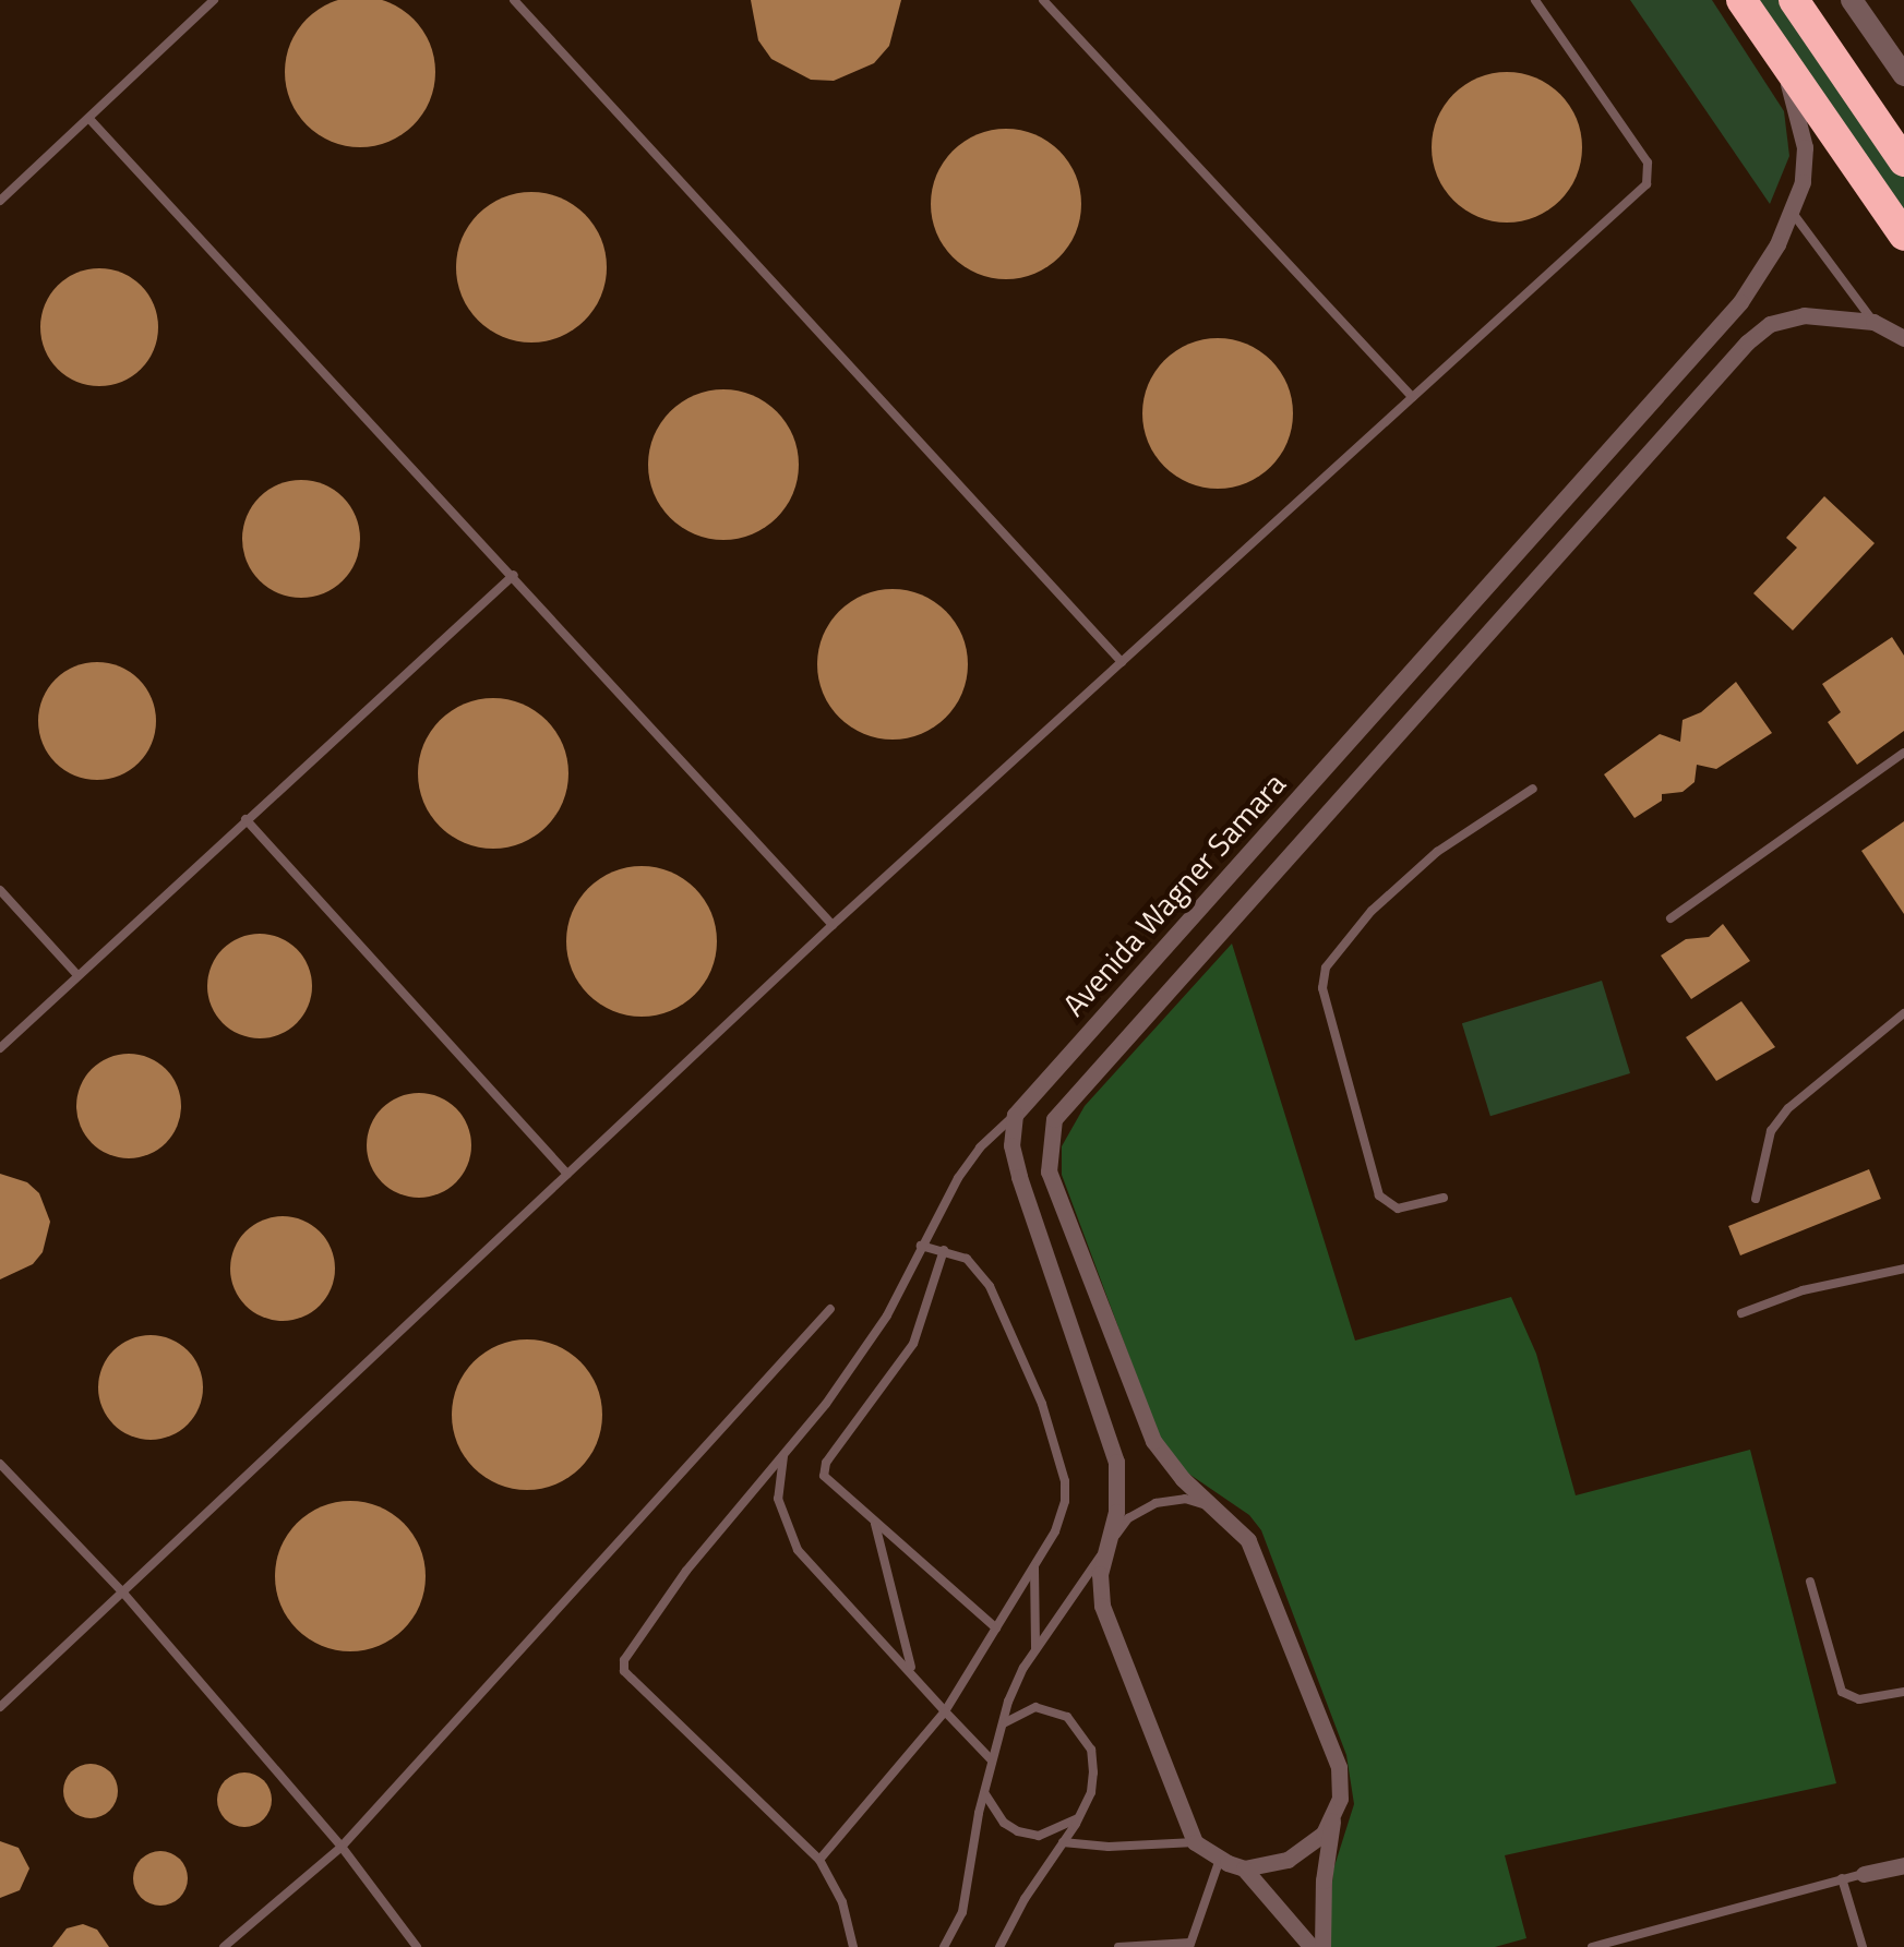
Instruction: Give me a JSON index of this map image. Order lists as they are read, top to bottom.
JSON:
{
  "streets": {
    "street": ["Avenida Wagner Samara"]
  }
}
